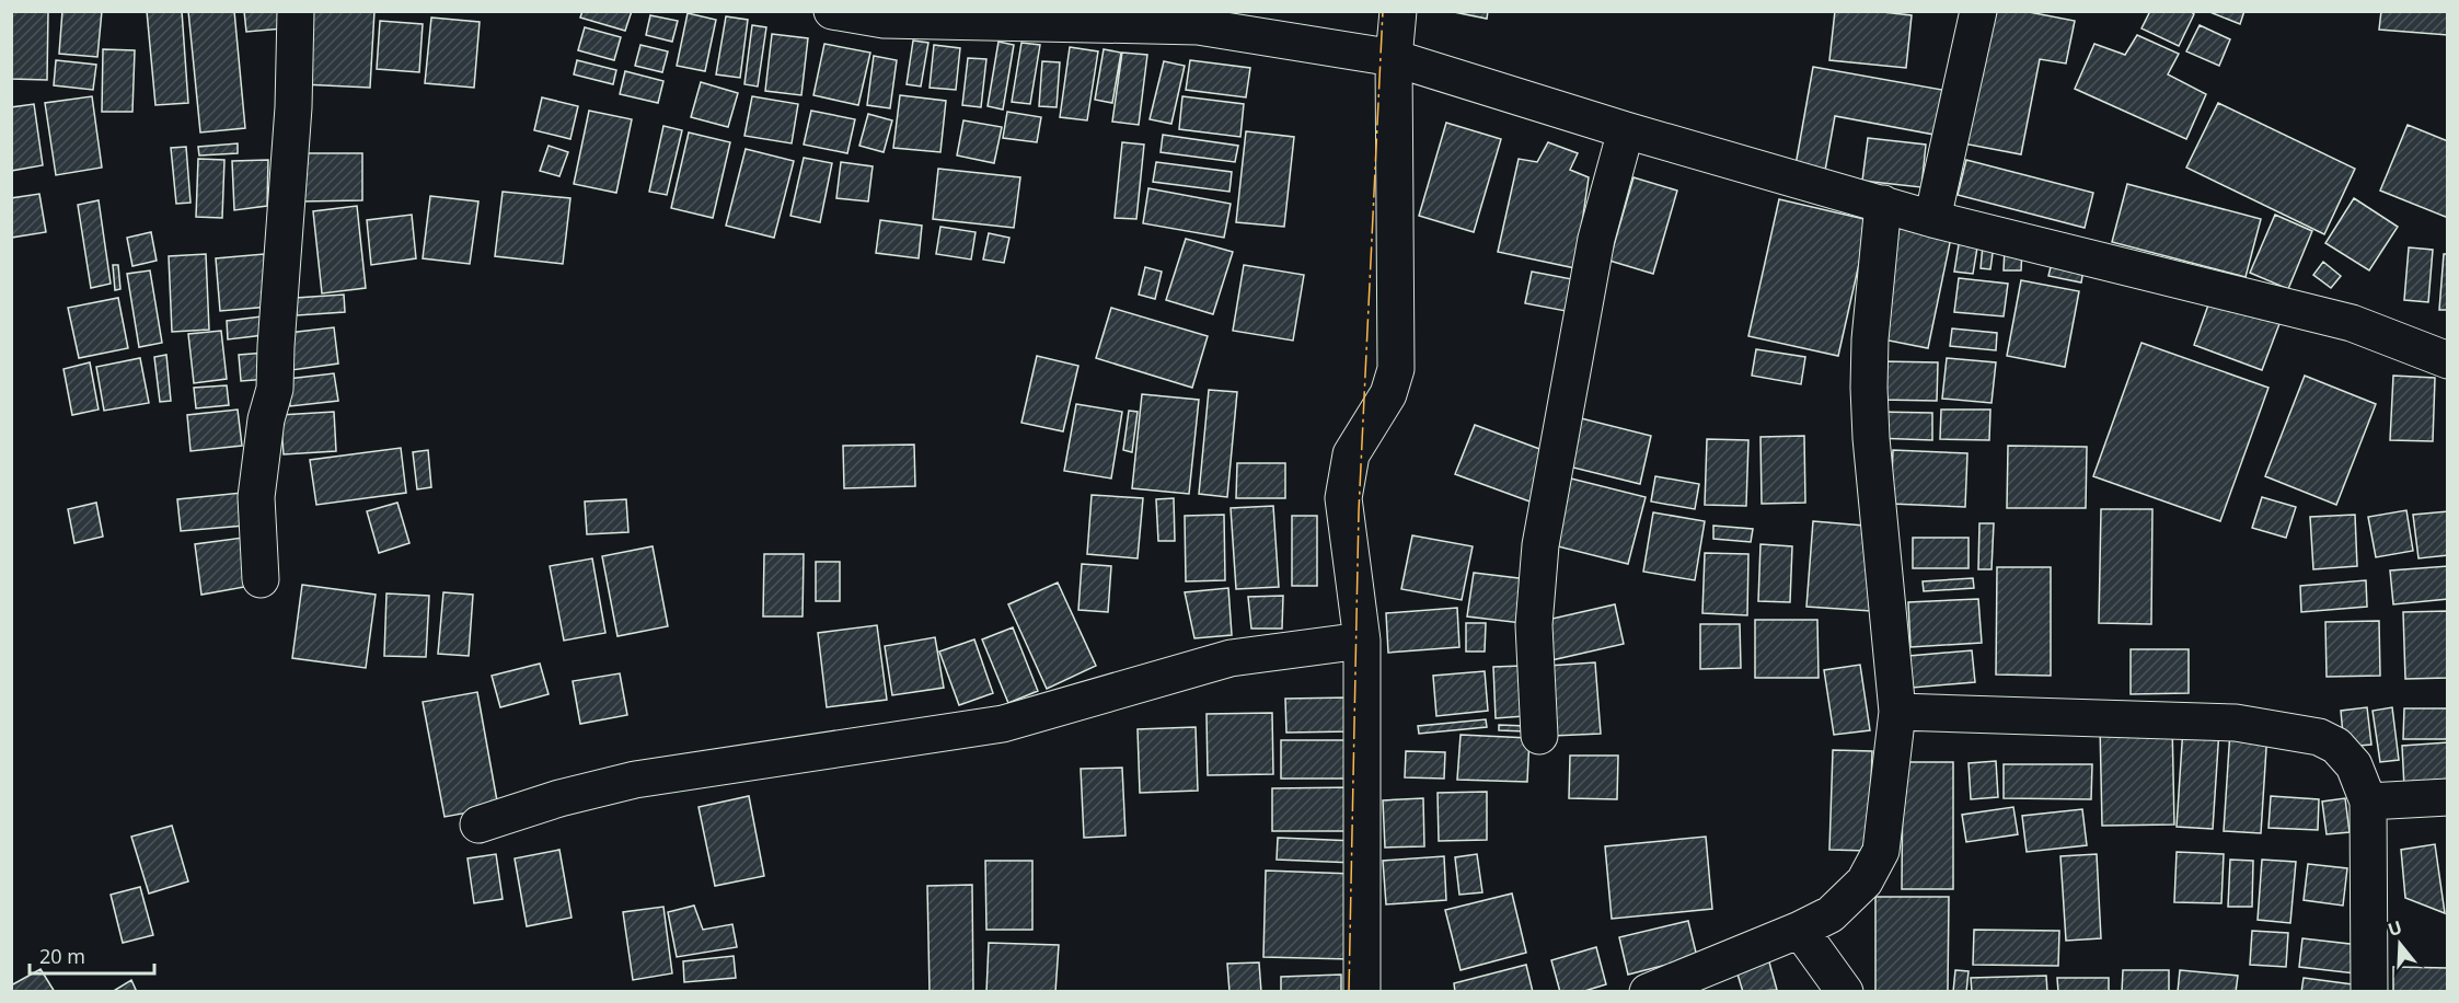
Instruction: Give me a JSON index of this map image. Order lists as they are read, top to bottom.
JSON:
{
  "scale_bar": "20 m",
  "north": "top"
}
